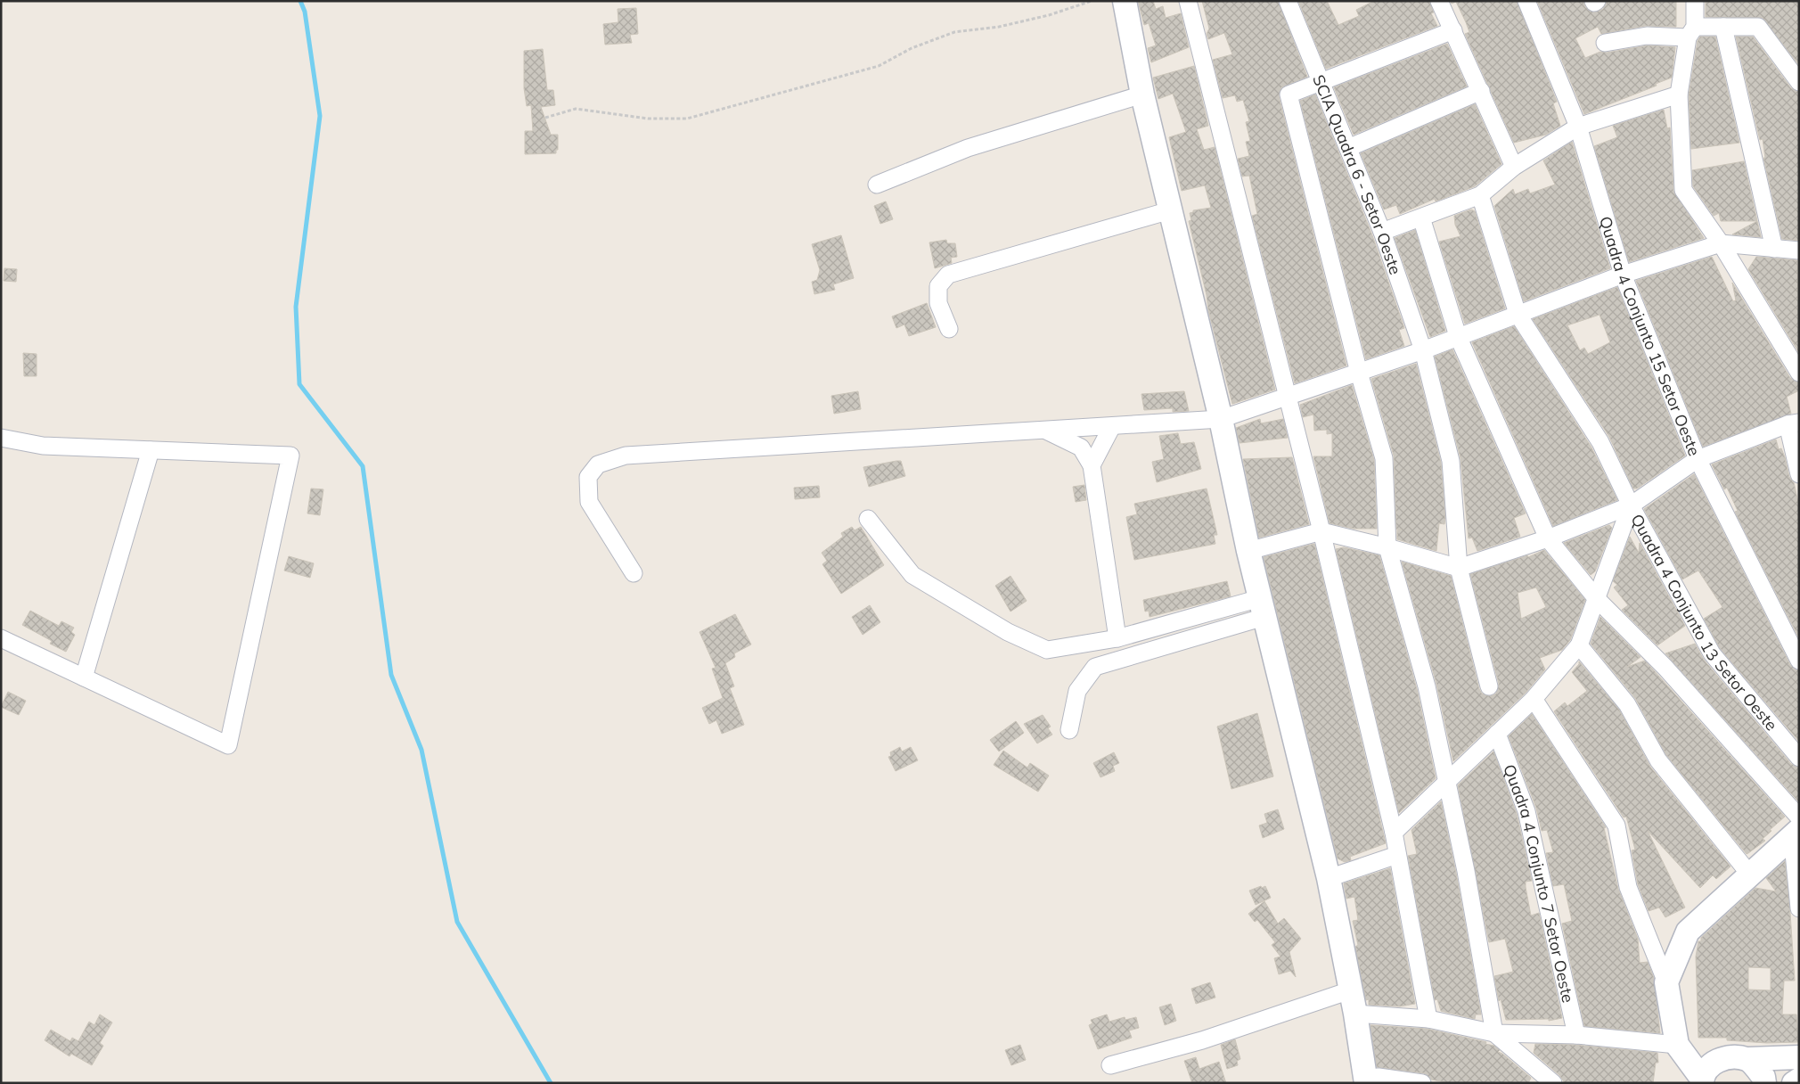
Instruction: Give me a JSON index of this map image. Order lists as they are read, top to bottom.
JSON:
{
  "streets": {
    "street": [
      "SCIA Quadra 6 - Setor Oeste",
      "Quadra 4 Conjunto 15 Setor Oeste",
      "Quadra 4 Conjunto 13 Setor Oeste",
      "Quadra 4 Conjunto 7 Setor Oeste"
    ]
  }
}
